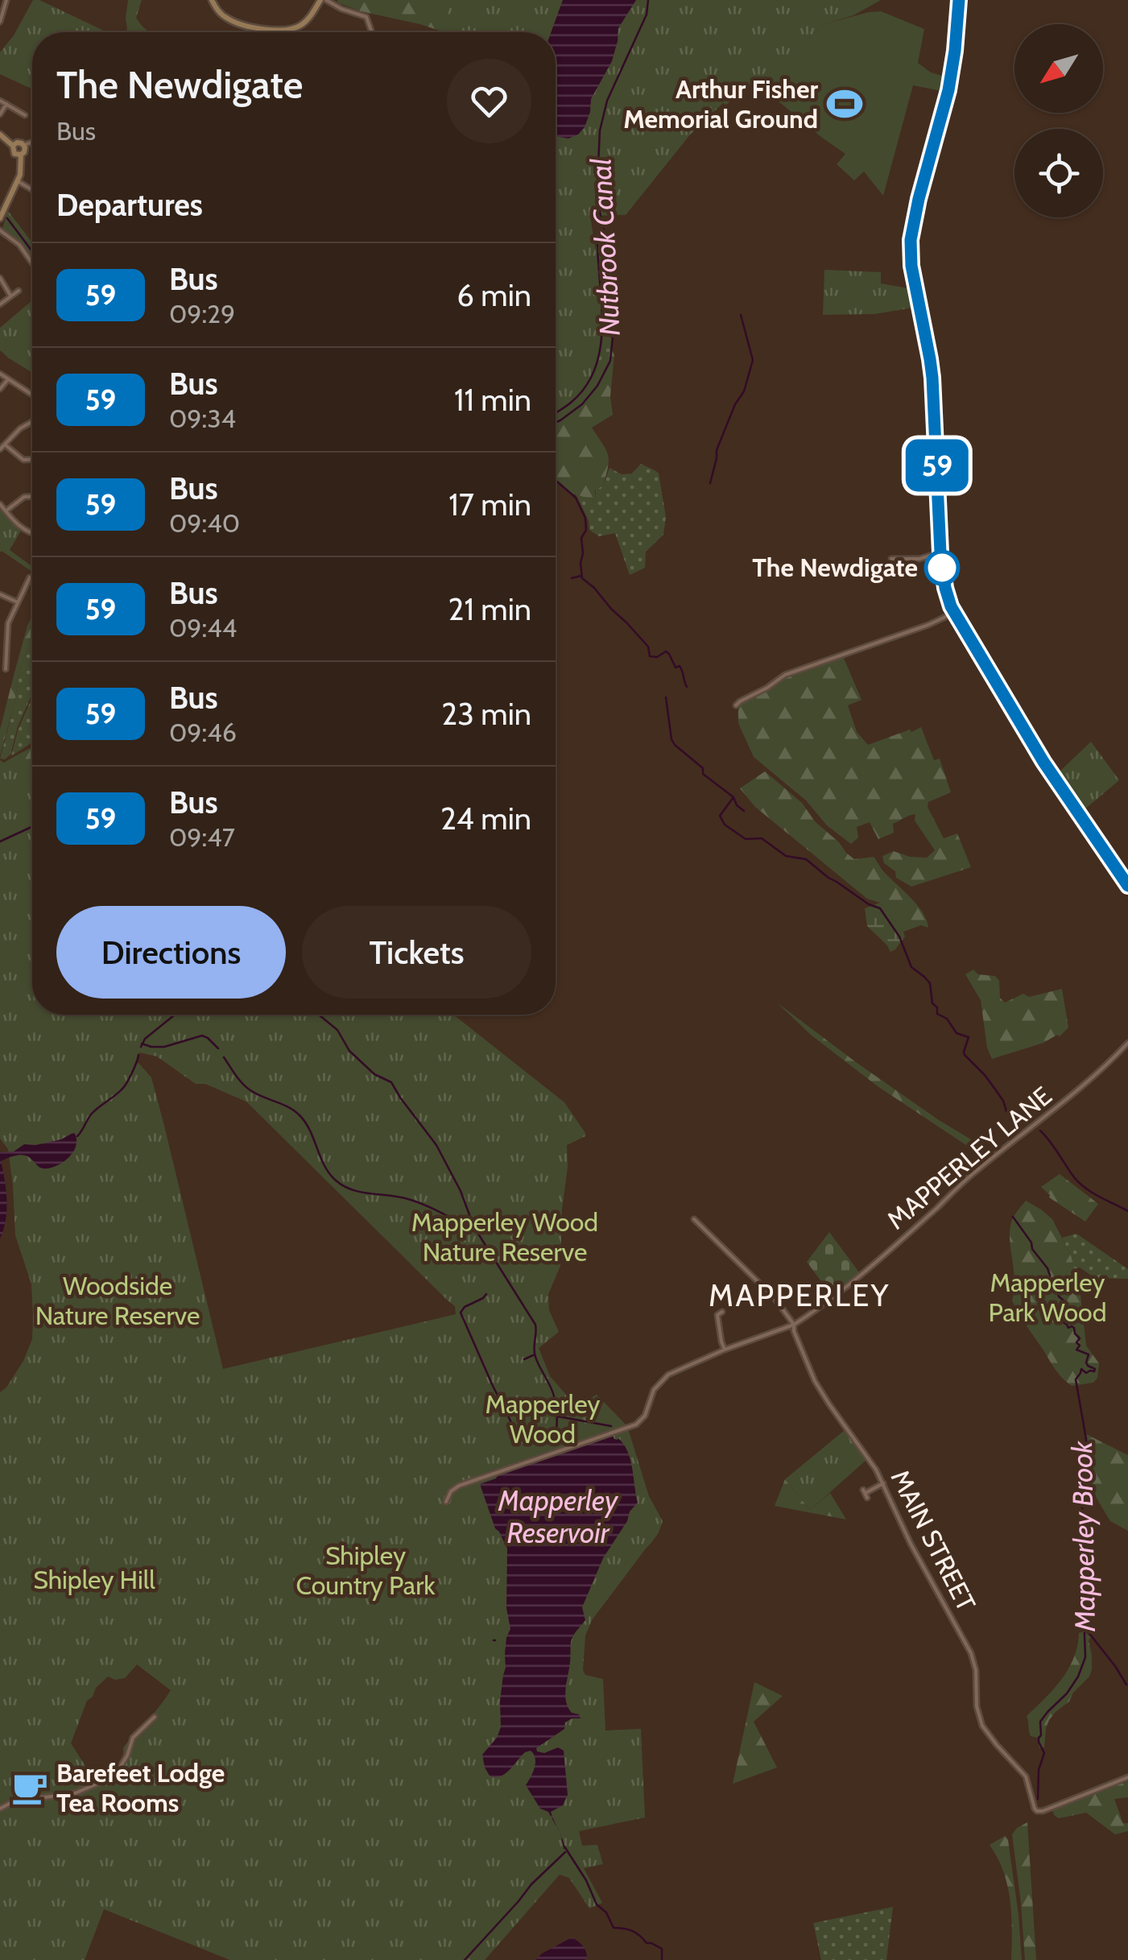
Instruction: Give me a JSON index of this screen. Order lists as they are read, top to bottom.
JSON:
{
  "streets": {
    "street": ["MAPPERLEY LANE", "MAIN STREET"]
  },
  "crossings": [
    ["MAPPERLEY LANE", "MAIN STREET"]
  ],
  "districts": ["MAPPERLEY"],
  "water": ["Nutbrook Canal", "Mapperley Reservoir", "Mapperley Brook"],
  "parks": [
    "Mapperley Wood Nature Reserve",
    "Mapperley Park Wood",
    "Woodside Nature Reserve",
    "Mapperley Wood",
    "Shipley Country Park",
    "Shipley Hill"
  ],
  "places": {
    "sports": ["Arthur Fisher Memorial Ground"],
    "other": ["The Newdigate"],
    "cafe": ["Barefeet Lodge Tea Rooms"]
  },
  "lines": ["bus line 59"],
  "north": "bottom left",
  "page": {
    "on_map": "59",
    "heading": [
      ["The Newdigate", "Bus"],
      "Departures"
    ],
    "list": [
      {
        "mark": "59",
        "name": "Bus",
        "note": "09:29",
        "value": "6 min"
      },
      {
        "mark": "59",
        "name": "Bus",
        "note": "09:34",
        "value": "11 min"
      },
      {
        "mark": "59",
        "name": "Bus",
        "note": "09:40",
        "value": "17 min"
      },
      {
        "mark": "59",
        "name": "Bus",
        "note": "09:44",
        "value": "21 min"
      },
      {
        "mark": "59",
        "name": "Bus",
        "note": "09:46",
        "value": "23 min"
      },
      {
        "mark": "59",
        "name": "Bus",
        "note": "09:47",
        "value": "24 min"
      }
    ],
    "buttons": ["Directions", "Tickets"]
  }
}
